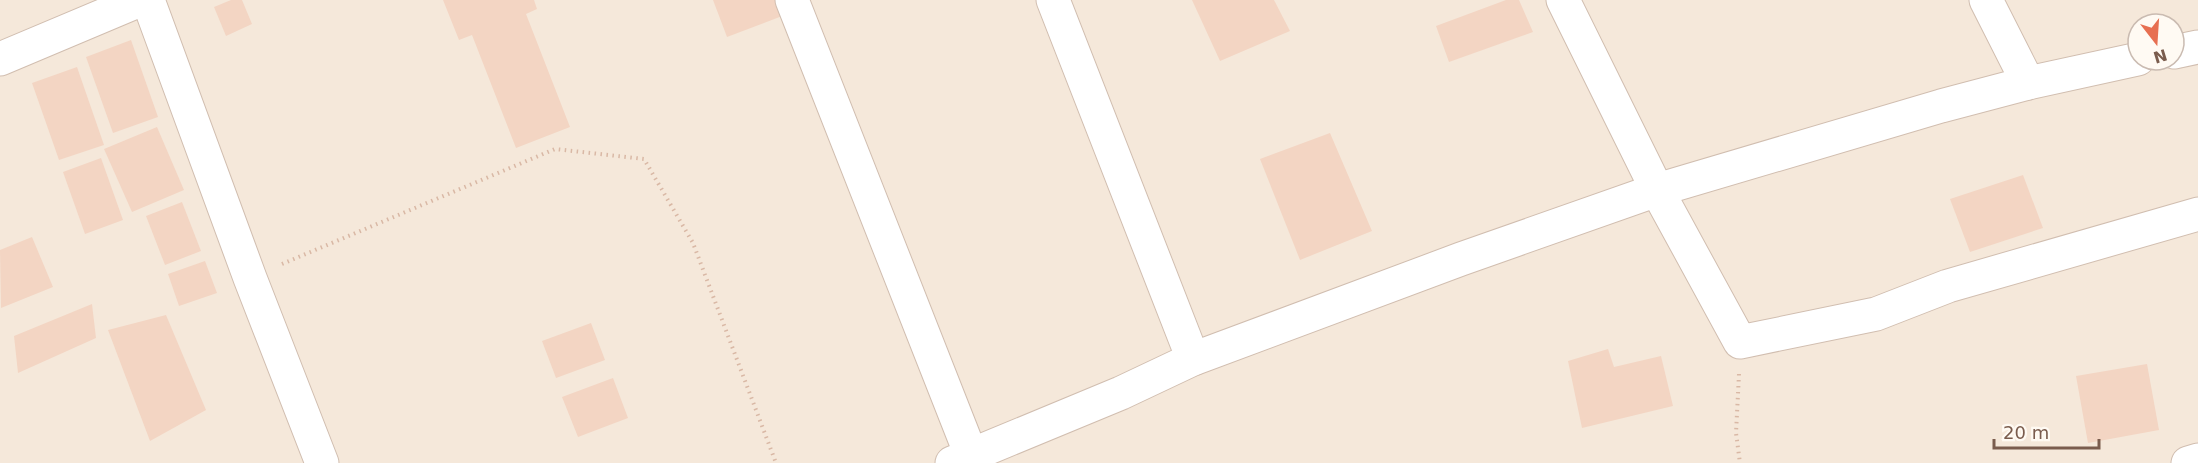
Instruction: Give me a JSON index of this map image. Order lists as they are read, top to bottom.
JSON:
{
  "scale_bar": "20 m",
  "north": "bottom"
}
